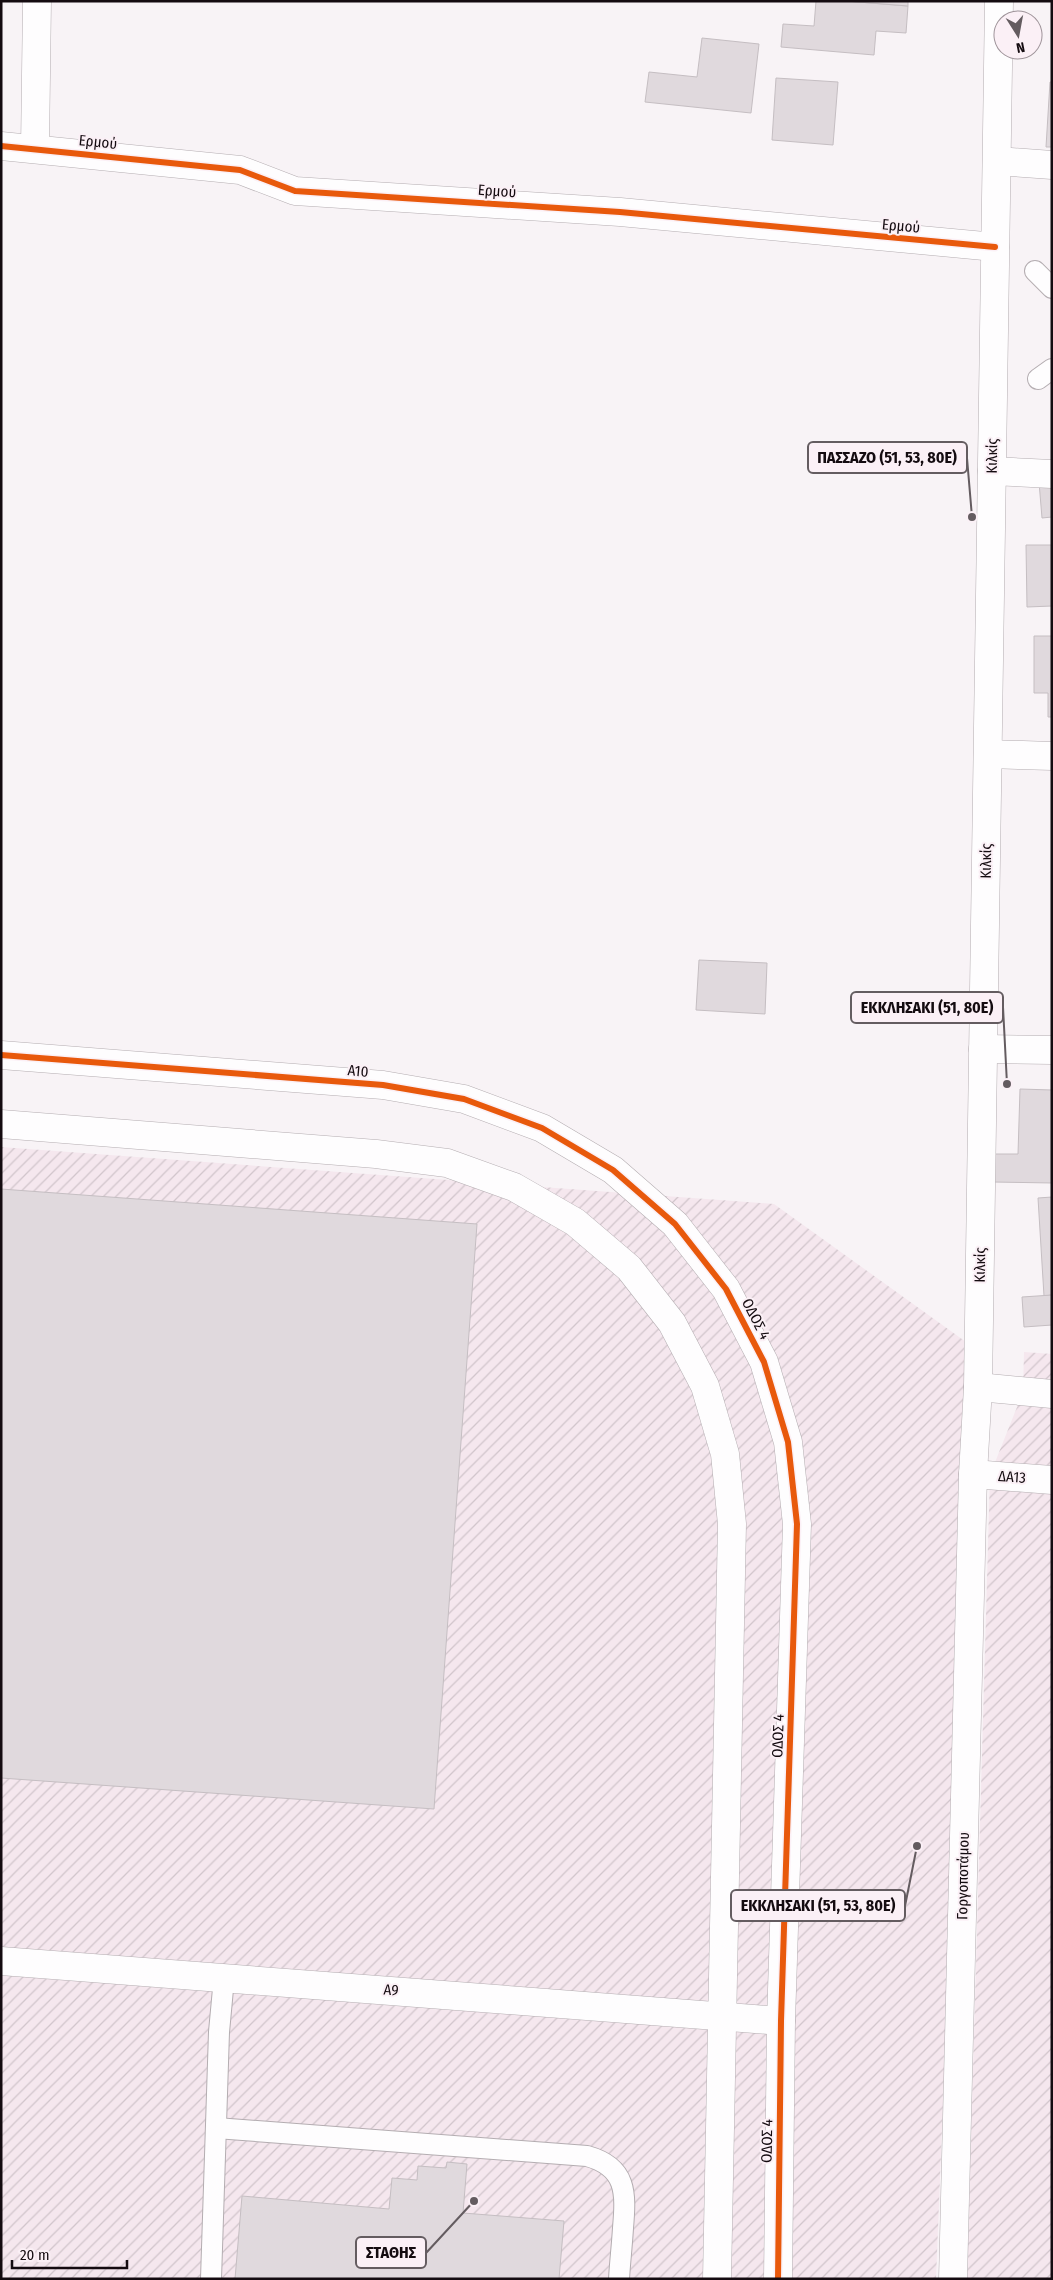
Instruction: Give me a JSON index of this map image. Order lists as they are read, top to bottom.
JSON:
{
  "streets": {
    "street": [
      "Ερμού",
      "Κιλκίς",
      "Α10",
      "ΟΔΟΣ 4",
      "ΔΑ13",
      "Γοργοποτάμου",
      "Α9"
    ]
  },
  "crossings": [
    ["Ερμού", "Κιλκίς"],
    ["Κιλκίς", "ΔΑ13"],
    ["Κιλκίς", "Γοργοποτάμου"],
    ["Α10", "ΟΔΟΣ 4"],
    ["ΟΔΟΣ 4", "Α9"],
    ["ΔΑ13", "Γοργοποτάμου"]
  ],
  "places": [
    "ΠΑΣΣΑΖΟ (51, 53, 80Ε)",
    "ΕΚΚΛΗΣΑΚΙ (51, 80Ε)",
    "ΕΚΚΛΗΣΑΚΙ (51, 53, 80Ε)",
    "ΣΤΑΘΗΣ"
  ],
  "scale_bar": "20 m",
  "north": "bottom"
}
